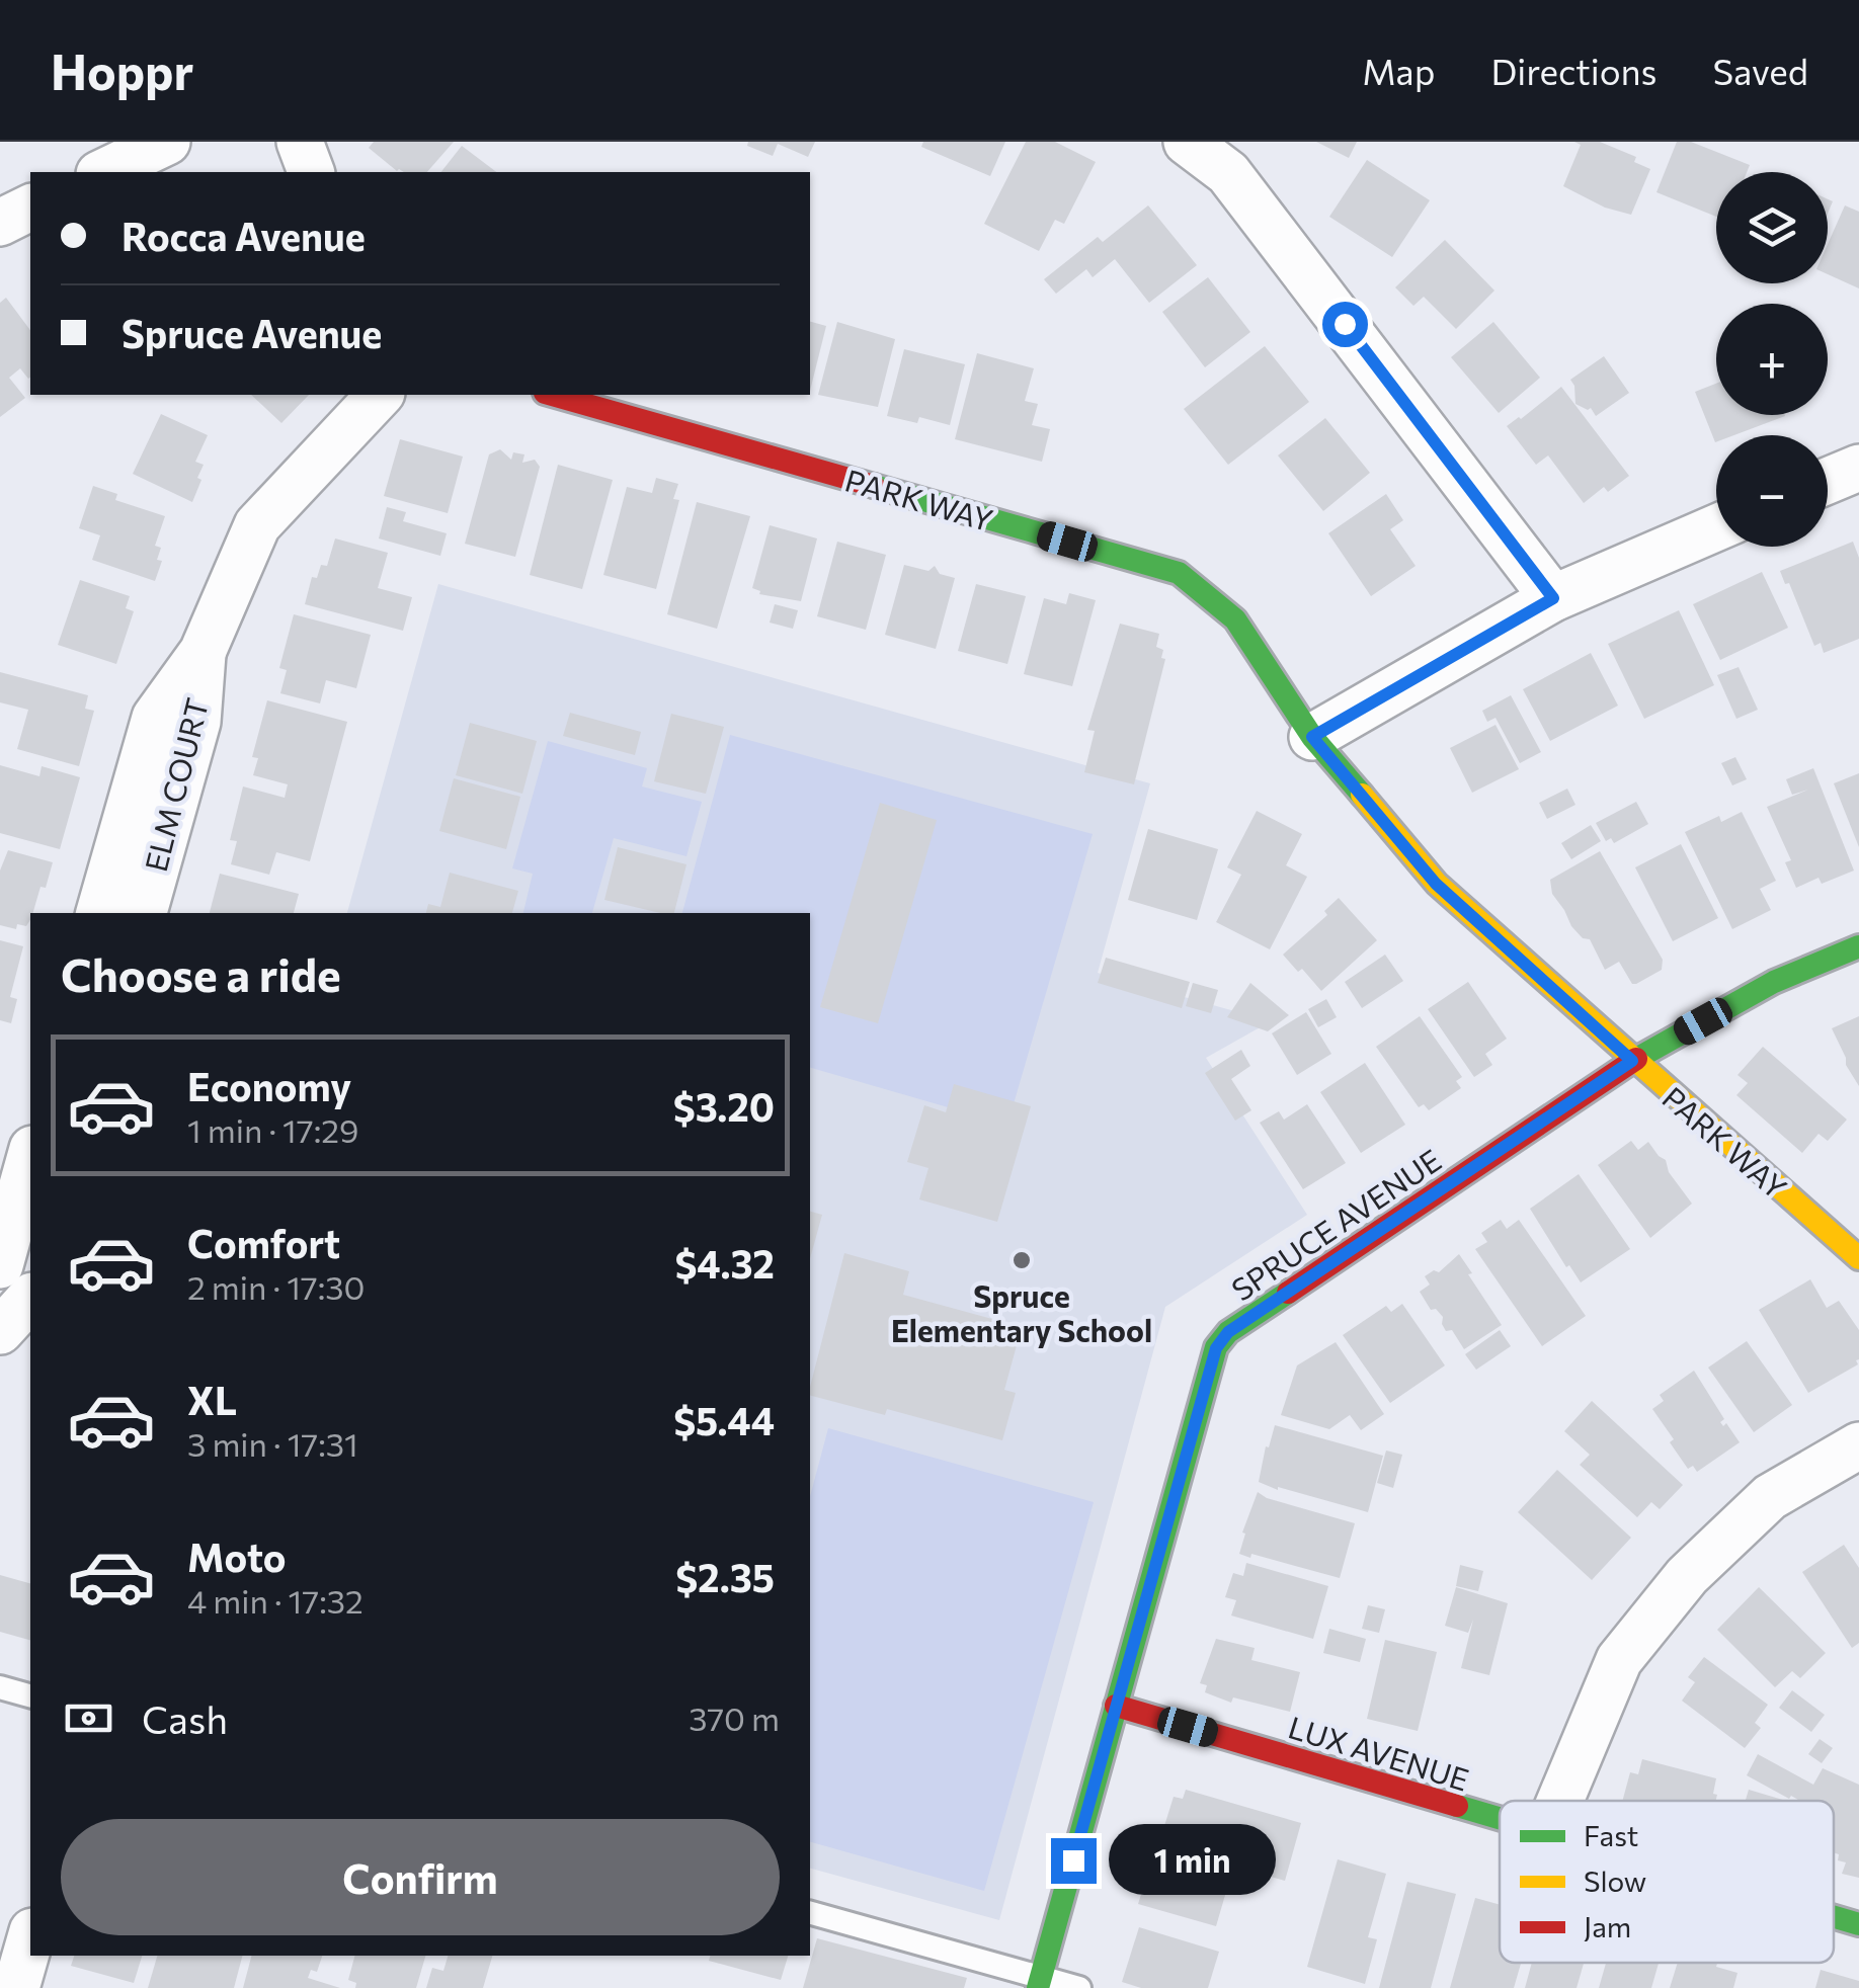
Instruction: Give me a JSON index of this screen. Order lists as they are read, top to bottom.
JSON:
{
  "streets": {
    "street": [
      "PARK WAY",
      "ELM COURT",
      "SPRUCE AVENUE",
      "LUX AVENUE"
    ]
  },
  "crossings": [
    ["PARK WAY", "SPRUCE AVENUE"],
    ["SPRUCE AVENUE", "LUX AVENUE"]
  ],
  "places": ["Spruce Elementary School"],
  "legend": ["Fast", "Slow", "Jam"],
  "page": {
    "header": "Hoppr",
    "nav": ["Map", "Directions", "Saved"],
    "map_buttons": ["+", "−"],
    "banner": ["Rocca Avenue", "Spruce Avenue"],
    "heading": "Choose a ride",
    "list": [
      {
        "name": "Economy",
        "note": "1 min · 17:29",
        "value": "$3.20"
      },
      {
        "name": "Comfort",
        "note": "2 min · 17:30",
        "value": "$4.32"
      },
      {
        "name": "XL",
        "note": "3 min · 17:31",
        "value": "$5.44"
      },
      {
        "name": "Moto",
        "note": "4 min · 17:32",
        "value": "$2.35"
      }
    ],
    "pay": ["Cash", "370 m"],
    "buttons": "Confirm",
    "bubble": "1 min"
  }
}
